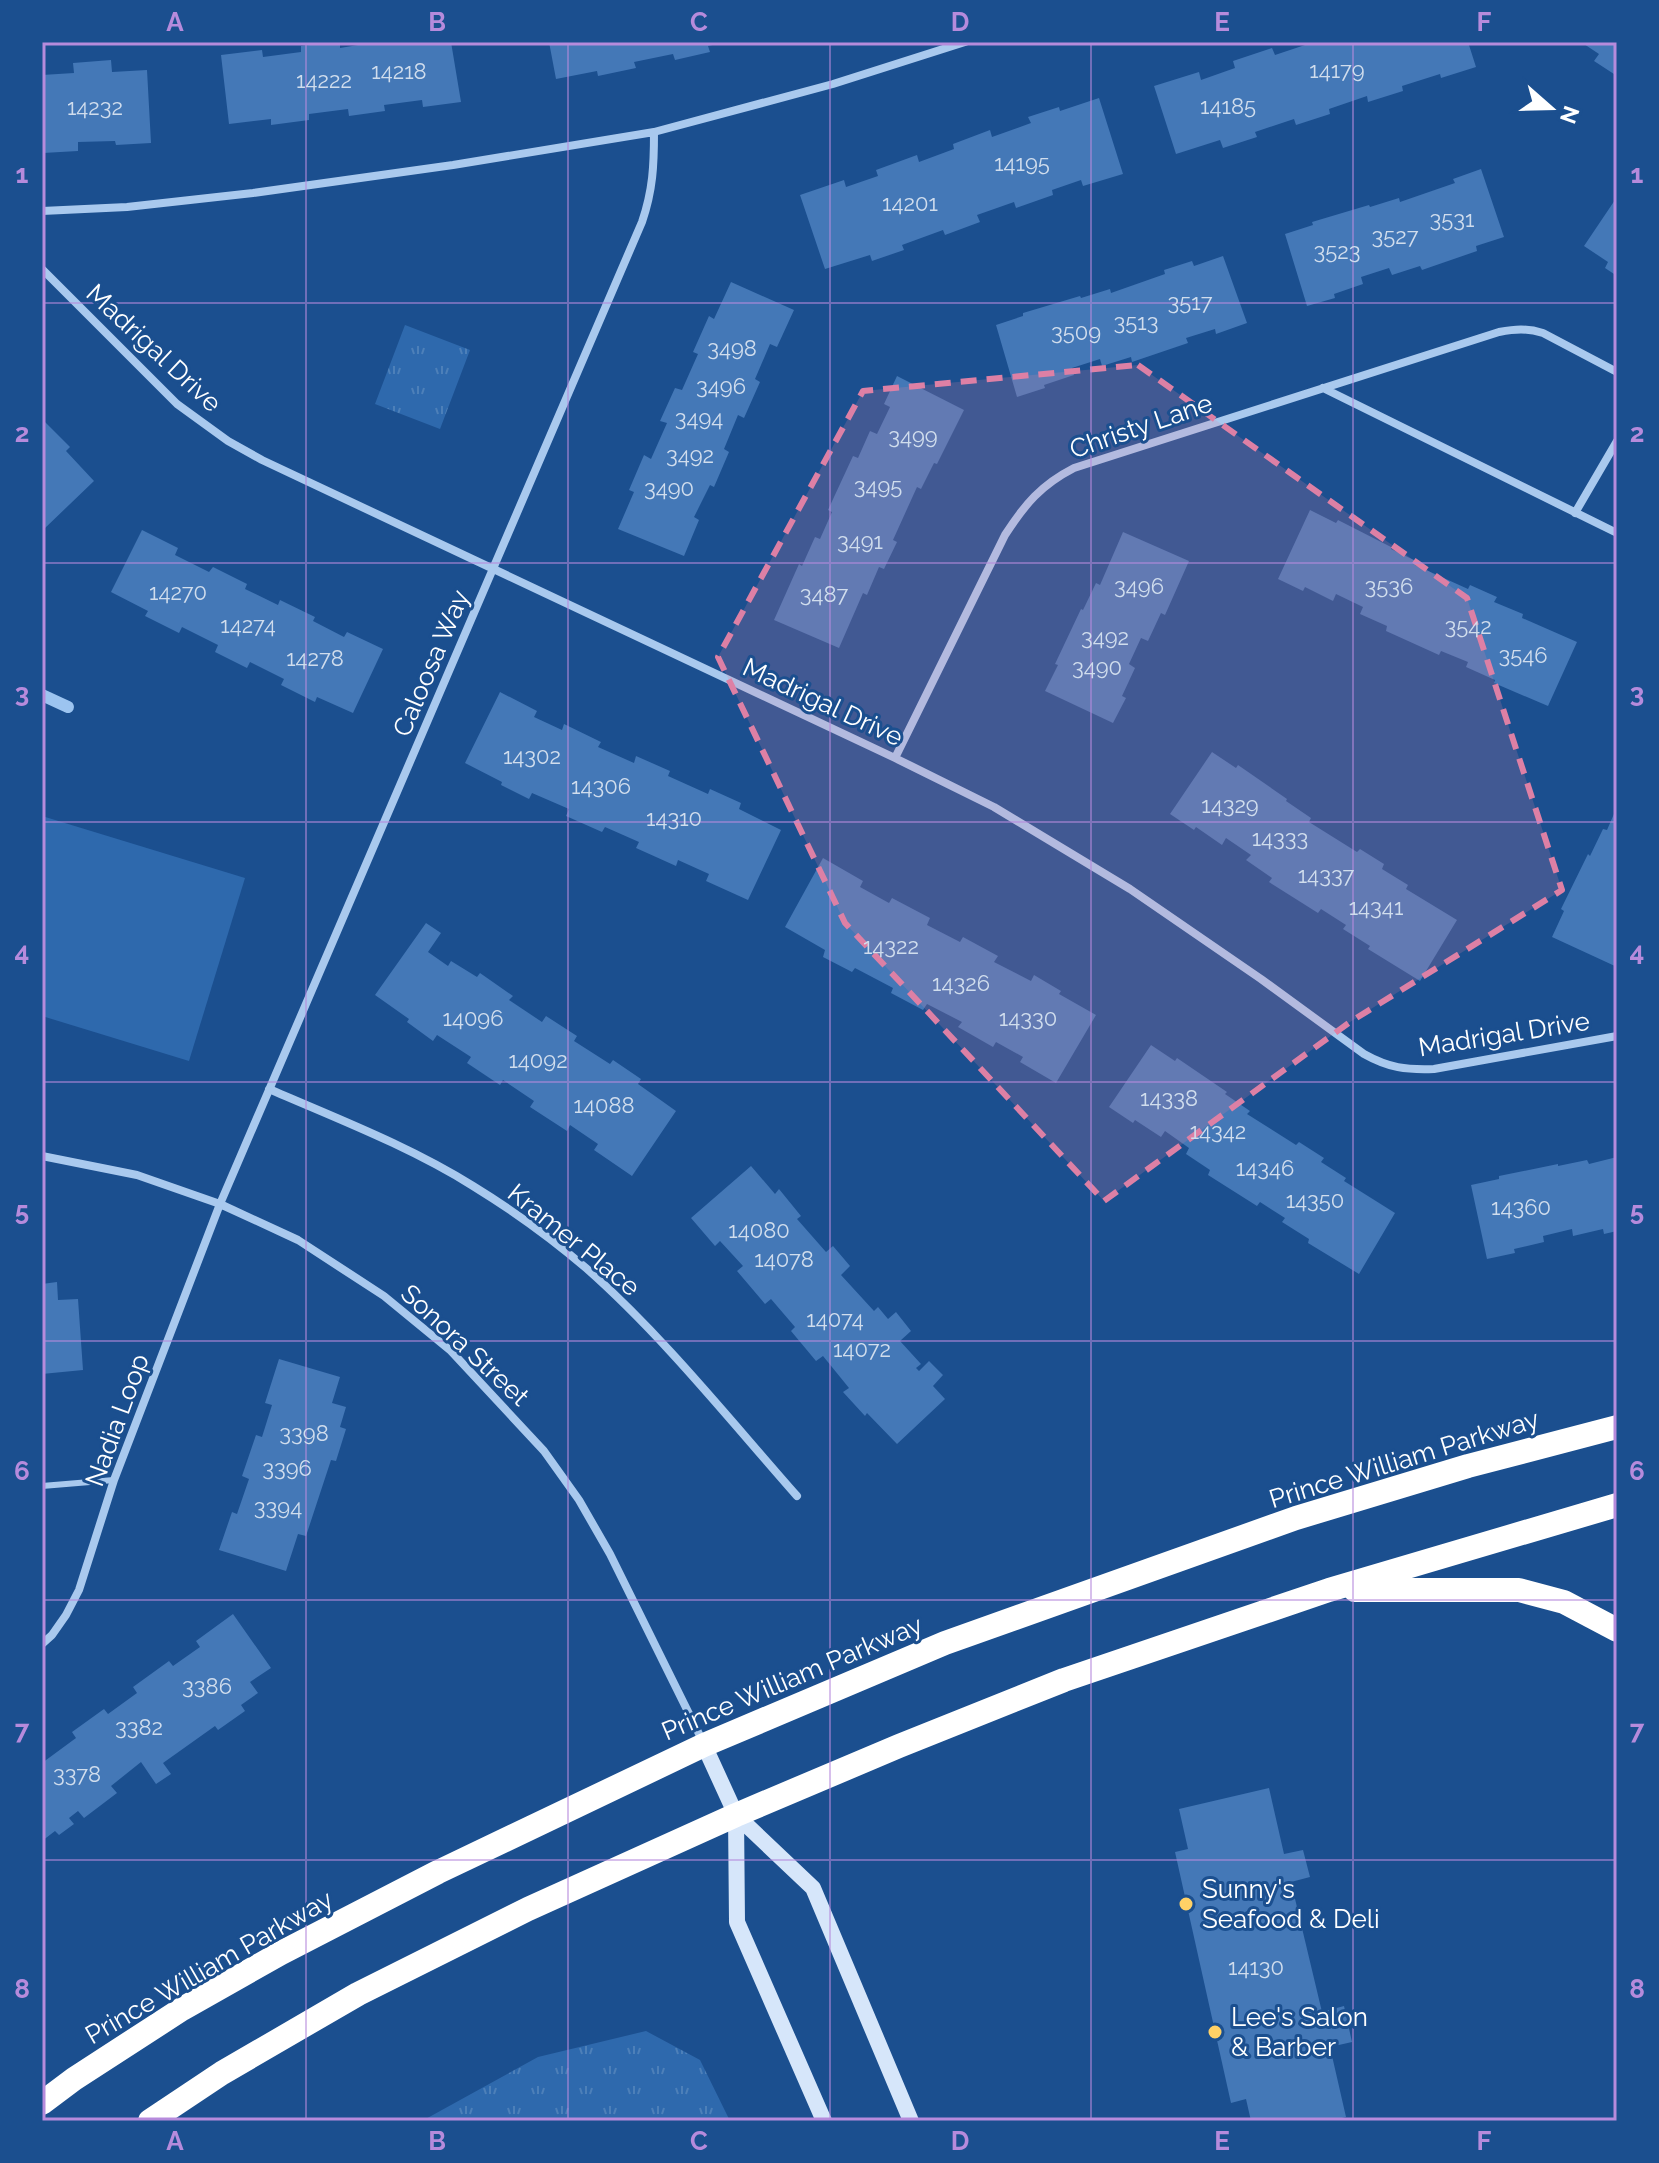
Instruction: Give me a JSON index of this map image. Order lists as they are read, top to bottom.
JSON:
{
  "streets": {
    "highway": ["Prince William Parkway"],
    "street": [
      "Madrigal Drive",
      "Christy Lane",
      "Caloosa Way",
      "Kramer Place",
      "Sonora Street",
      "Nadia Loop"
    ]
  },
  "crossings": [
    ["Madrigal Drive", "Christy Lane"],
    ["Madrigal Drive", "Caloosa Way"],
    ["Caloosa Way", "Kramer Place"],
    ["Caloosa Way", "Sonora Street"],
    ["Caloosa Way", "Nadia Loop"],
    ["Sonora Street", "Nadia Loop"],
    ["Sonora Street", "Prince William Parkway"]
  ],
  "places": ["Sunny's Seafood & Deli", "Lee's Salon & Barber"],
  "house_numbers": [
    "14179",
    "14218",
    "14222",
    "14185",
    "14232",
    "14195",
    "14201",
    "3531",
    "3527",
    "3523",
    "3517",
    "3513",
    "3509",
    "3498",
    "3496",
    "3494",
    "3499",
    "3492",
    "3495",
    "3490",
    "3491",
    "3496",
    "3536",
    "14270",
    "3487",
    "14274",
    "3542",
    "3492",
    "3546",
    "14278",
    "3490",
    "14302",
    "14306",
    "14329",
    "14310",
    "14333",
    "14337",
    "14341",
    "14322",
    "14326",
    "14096",
    "14330",
    "14092",
    "14338",
    "14088",
    "14342",
    "14346",
    "14350",
    "14360",
    "14080",
    "14078",
    "14074",
    "14072",
    "3398",
    "3396",
    "3394",
    "3386",
    "3382",
    "3378",
    "14130"
  ],
  "north": "right",
  "grid": {
    "columns": [
      "A",
      "B",
      "C",
      "D",
      "E",
      "F"
    ],
    "rows": [
      "1",
      "2",
      "3",
      "4",
      "5",
      "6",
      "7",
      "8"
    ]
  }
}
